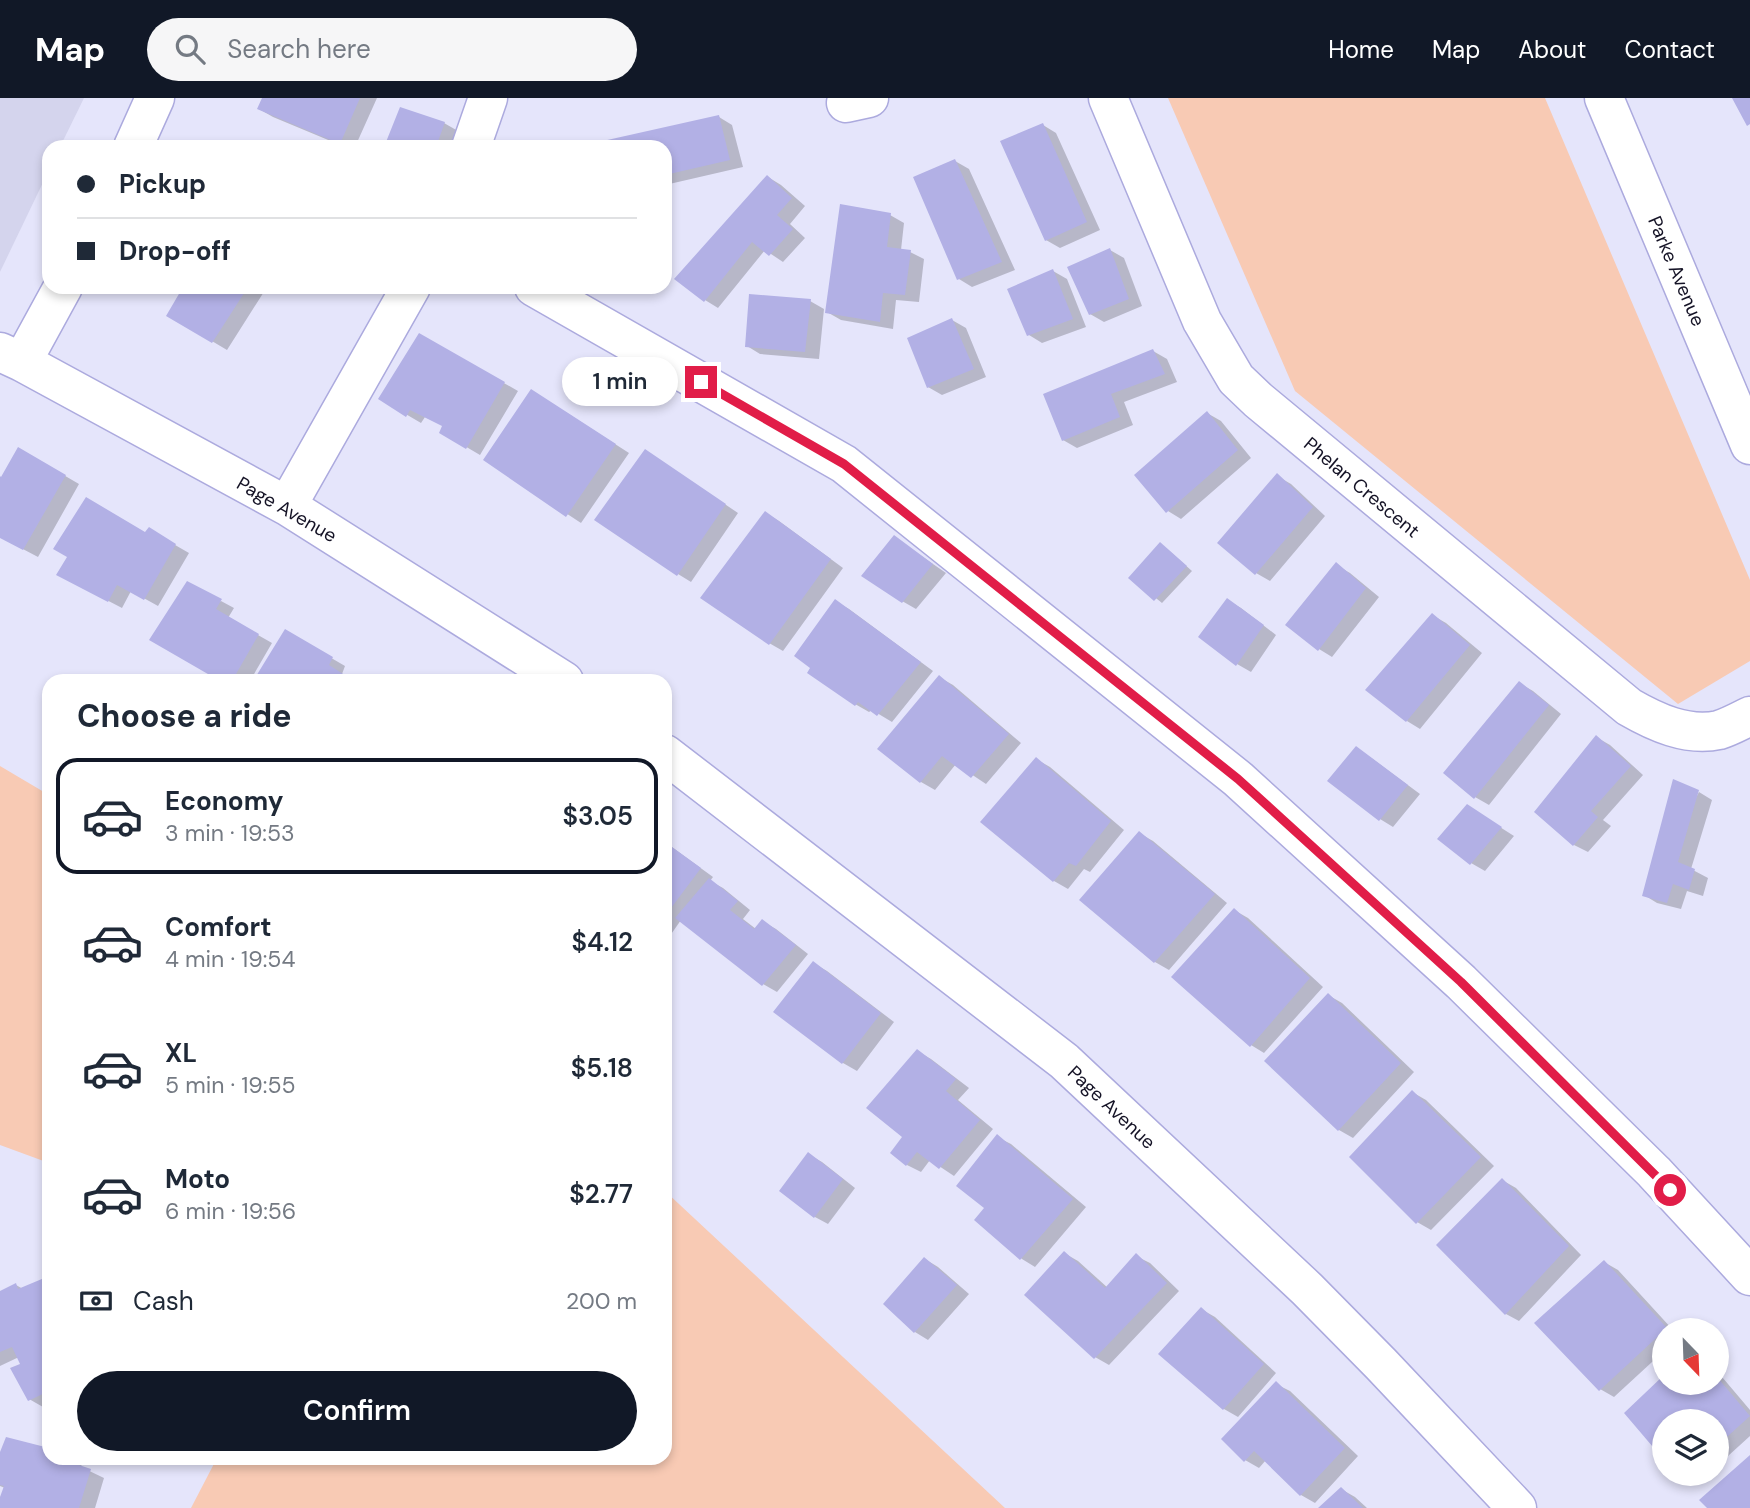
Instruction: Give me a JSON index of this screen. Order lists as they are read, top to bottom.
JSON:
{
  "streets": {
    "street": ["Parke Avenue", "Phelan Crescent", "Page Avenue"]
  },
  "north": "bottom right",
  "page": {
    "header": "Map",
    "search": "Search here",
    "nav": [
      "Home",
      "Map",
      "About",
      "Contact"
    ],
    "banner": ["Pickup", "Drop-off"],
    "bubble": "1 min",
    "heading": "Choose a ride",
    "list": [
      {
        "name": "Economy",
        "note": "3 min · 19:53",
        "value": "$3.05"
      },
      {
        "name": "Comfort",
        "note": "4 min · 19:54",
        "value": "$4.12"
      },
      {
        "name": "XL",
        "note": "5 min · 19:55",
        "value": "$5.18"
      },
      {
        "name": "Moto",
        "note": "6 min · 19:56",
        "value": "$2.77"
      }
    ],
    "pay": ["Cash", "200 m"],
    "buttons": "Confirm"
  }
}
